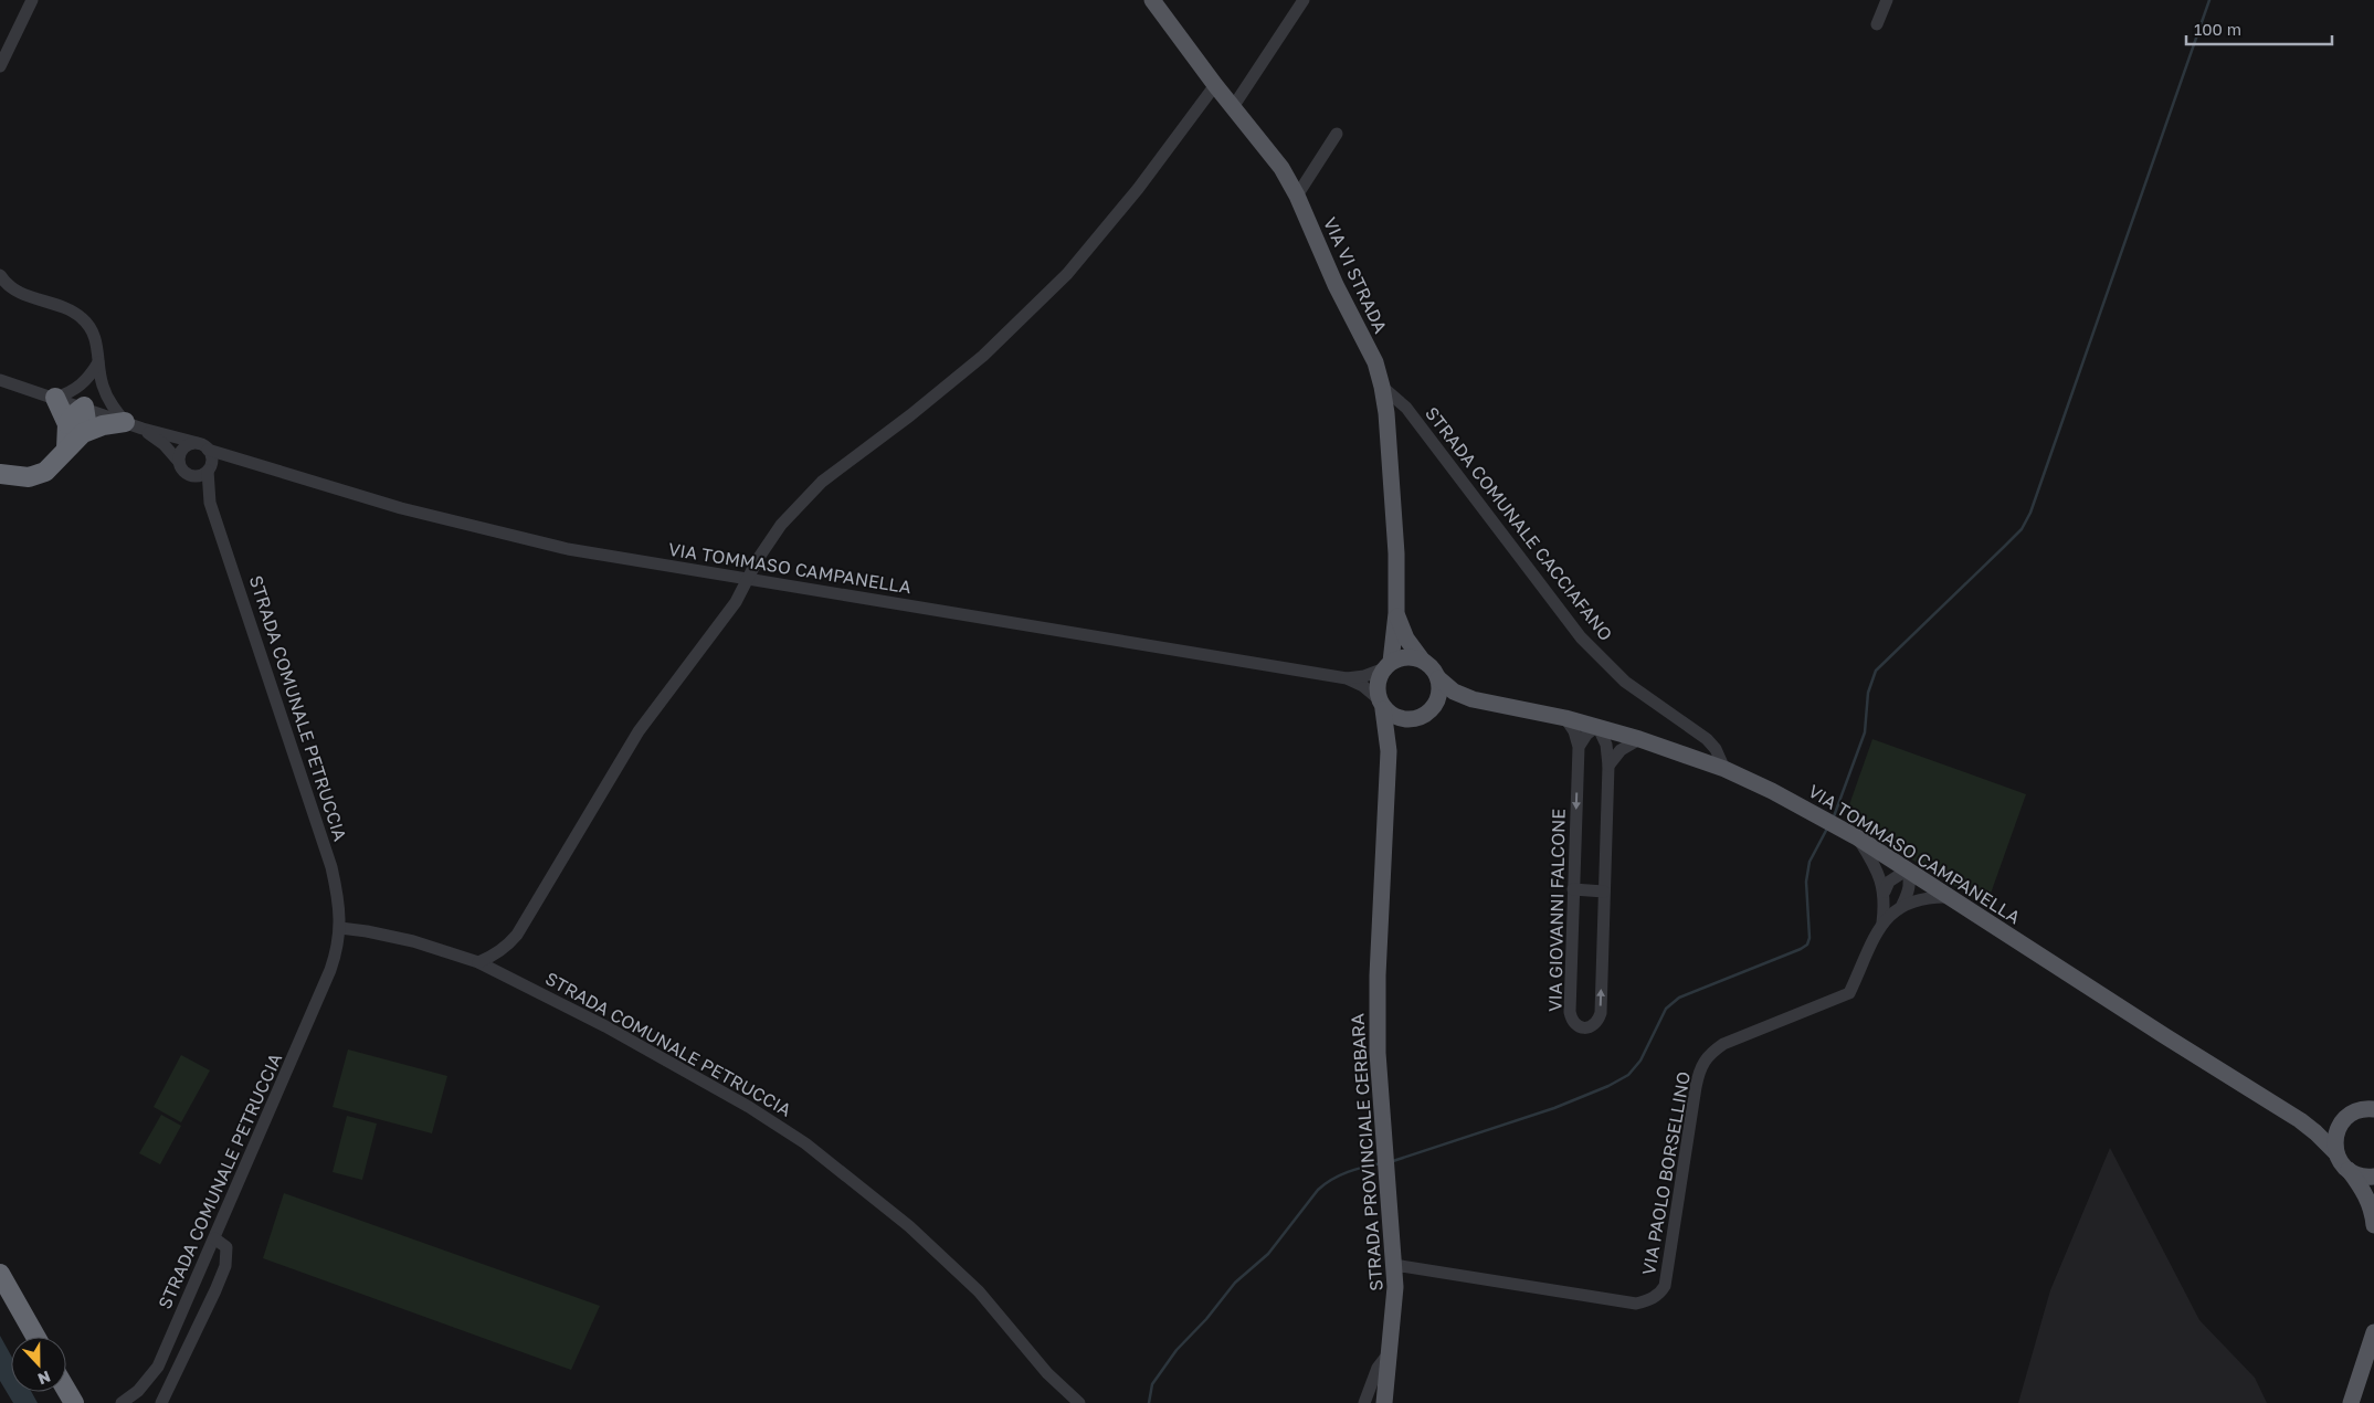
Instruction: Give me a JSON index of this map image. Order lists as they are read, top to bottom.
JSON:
{
  "streets": {
    "main road": ["VIA VI STRADA", "VIA TOMMASO CAMPANELLA", "STRADA PROVINCIALE CERBARA"],
    "street": [
      "STRADA COMUNALE CACCIAFANO",
      "STRADA COMUNALE PETRUCCIA",
      "VIA GIOVANNI FALCONE",
      "VIA PAOLO BORSELLINO"
    ]
  },
  "crossings": [
    ["VIA VI STRADA", "STRADA COMUNALE CACCIAFANO"],
    ["VIA VI STRADA", "VIA TOMMASO CAMPANELLA"],
    ["VIA VI STRADA", "STRADA PROVINCIALE CERBARA"],
    ["STRADA COMUNALE CACCIAFANO", "VIA TOMMASO CAMPANELLA"],
    ["VIA TOMMASO CAMPANELLA", "STRADA COMUNALE PETRUCCIA"],
    ["VIA TOMMASO CAMPANELLA", "VIA GIOVANNI FALCONE"],
    ["VIA TOMMASO CAMPANELLA", "STRADA PROVINCIALE CERBARA"],
    ["VIA TOMMASO CAMPANELLA", "VIA PAOLO BORSELLINO"],
    ["STRADA PROVINCIALE CERBARA", "VIA PAOLO BORSELLINO"]
  ],
  "scale_bar": "100 m",
  "north": "bottom"
}
